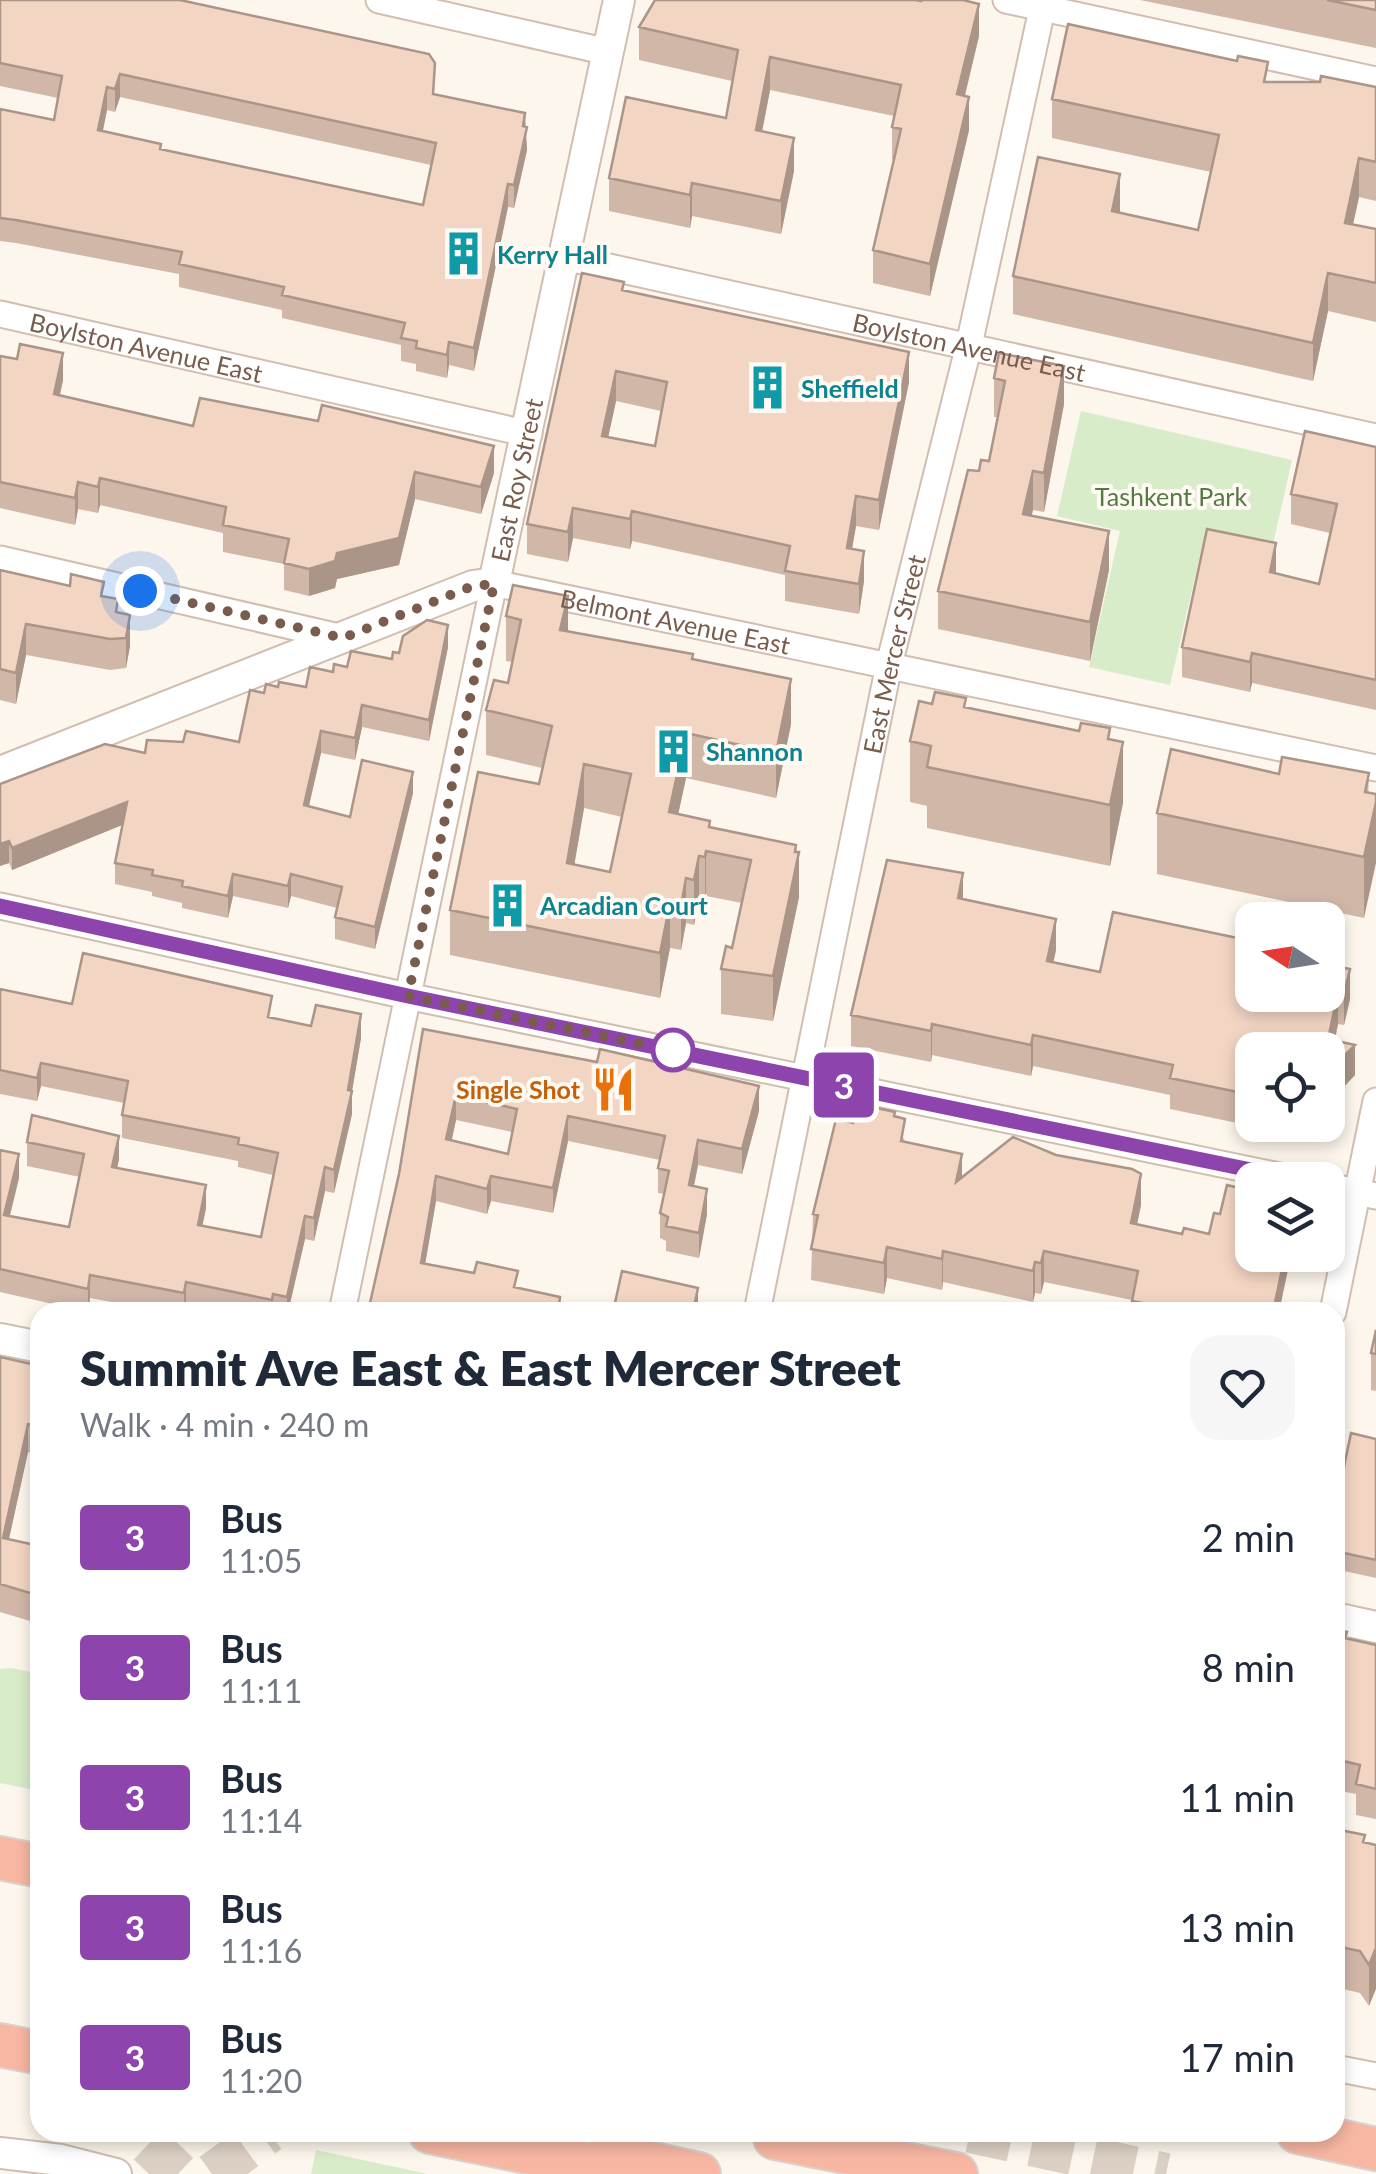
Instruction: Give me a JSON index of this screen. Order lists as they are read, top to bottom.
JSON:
{
  "streets": {
    "street": [
      "Boylston Avenue East",
      "East Roy Street",
      "Belmont Avenue East",
      "East Mercer Street"
    ]
  },
  "crossings": [
    ["Boylston Avenue East", "East Roy Street"],
    ["Boylston Avenue East", "East Mercer Street"],
    ["East Roy Street", "Belmont Avenue East"],
    ["Belmont Avenue East", "East Mercer Street"]
  ],
  "parks": ["Tashkent Park"],
  "places": {
    "building": [
      "Kerry Hall",
      "Sheffield",
      "Shannon",
      "Arcadian Court"
    ],
    "restaurant": ["Single Shot"]
  },
  "lines": ["bus line 3"],
  "north": "left",
  "page": {
    "on_map": "3",
    "heading": ["Summit Ave East & East Mercer Street", "Walk · 4 min · 240 m"],
    "list": [
      {
        "mark": "3",
        "name": "Bus",
        "note": "11:05",
        "value": "2 min"
      },
      {
        "mark": "3",
        "name": "Bus",
        "note": "11:11",
        "value": "8 min"
      },
      {
        "mark": "3",
        "name": "Bus",
        "note": "11:14",
        "value": "11 min"
      },
      {
        "mark": "3",
        "name": "Bus",
        "note": "11:16",
        "value": "13 min"
      },
      {
        "mark": "3",
        "name": "Bus",
        "note": "11:20",
        "value": "17 min"
      }
    ]
  }
}
